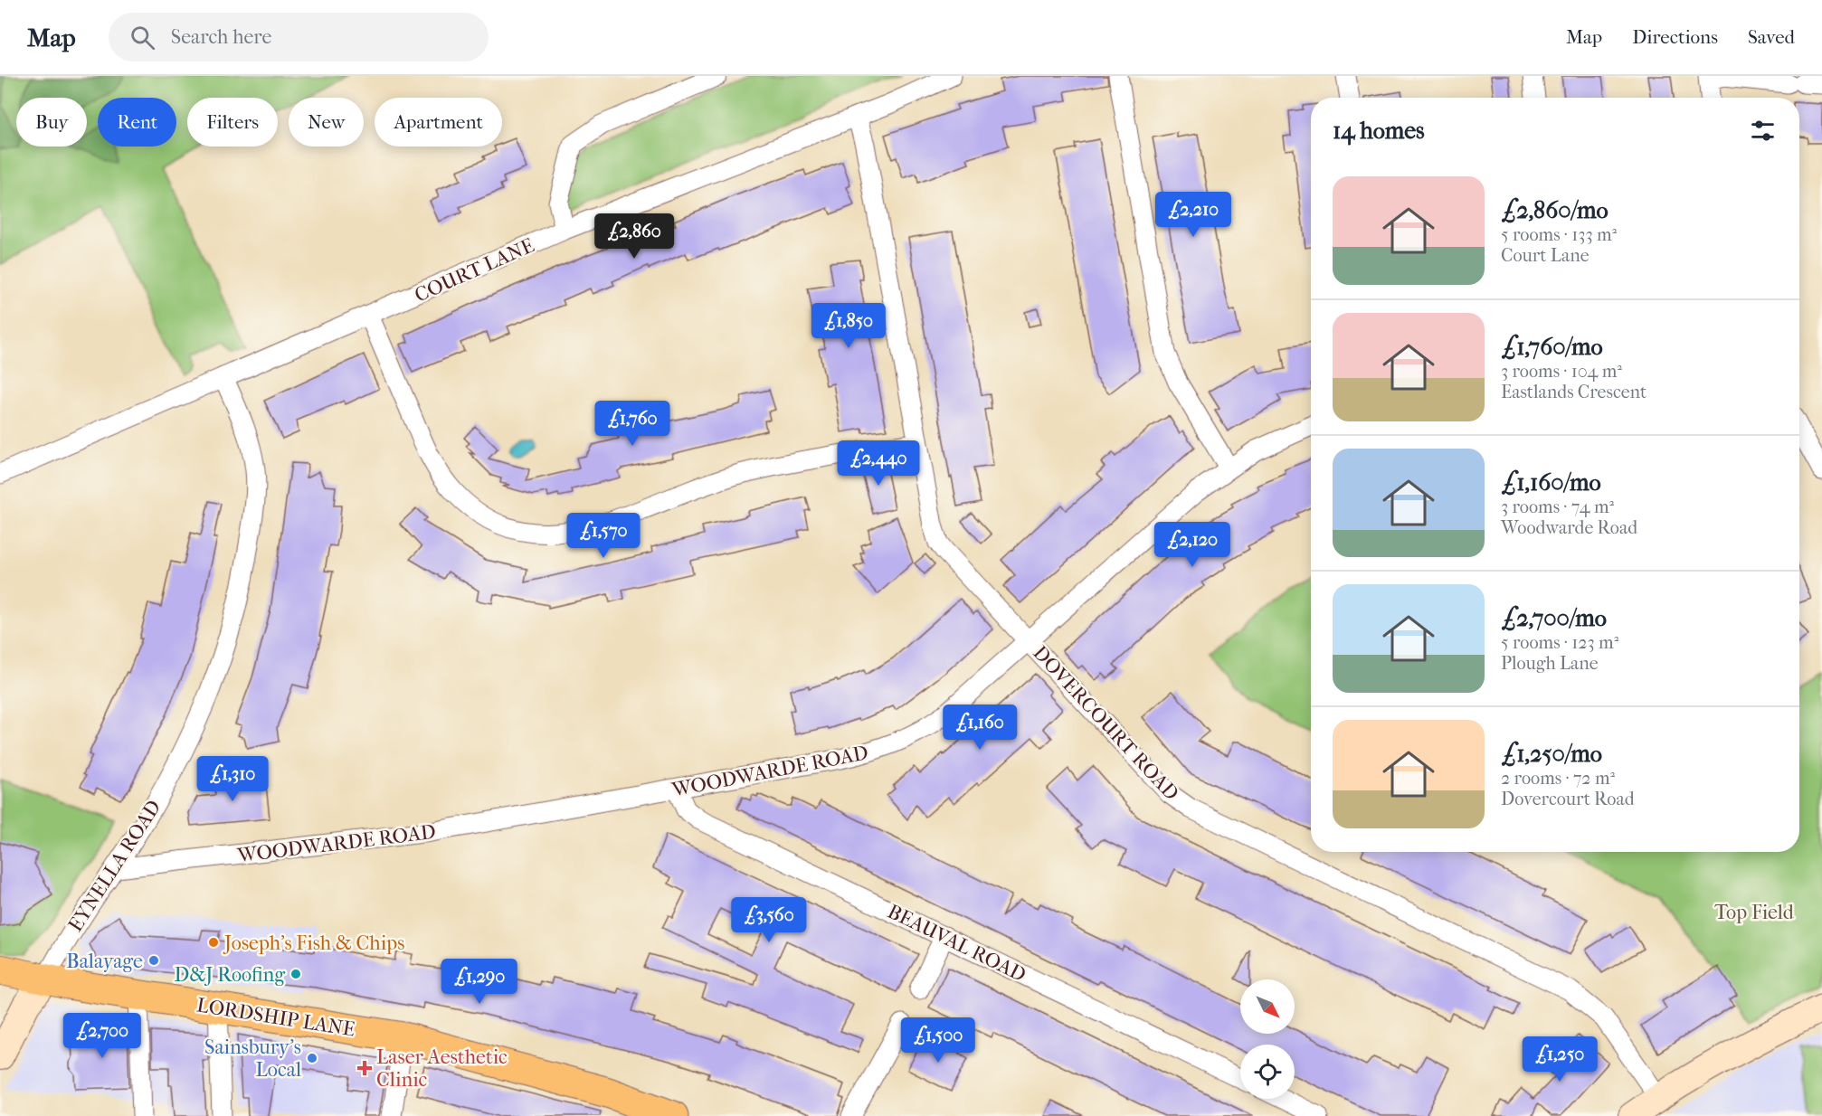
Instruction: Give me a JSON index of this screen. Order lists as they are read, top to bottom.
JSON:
{
  "streets": {
    "main road": ["LORDSHIP LANE"],
    "street": [
      "COURT LANE",
      "DOVERCOURT ROAD",
      "WOODWARDE ROAD",
      "EYNELLA ROAD",
      "BEAUVAL ROAD"
    ]
  },
  "crossings": [
    ["COURT LANE", "DOVERCOURT ROAD"],
    ["COURT LANE", "EYNELLA ROAD"],
    ["DOVERCOURT ROAD", "WOODWARDE ROAD"],
    ["WOODWARDE ROAD", "EYNELLA ROAD"],
    ["WOODWARDE ROAD", "BEAUVAL ROAD"],
    ["EYNELLA ROAD", "LORDSHIP LANE"]
  ],
  "parks": ["Top Field"],
  "places": {
    "other": [
      "Joseph's Fish & Chips",
      "Balayage",
      "D&J Roofing",
      "Sainsbury's Local"
    ],
    "health": ["Laser Aesthetic Clinic"]
  },
  "north": "bottom right",
  "page": {
    "header": "Map",
    "search": "Search here",
    "nav": ["Map", "Directions", "Saved"],
    "chip": [
      "Buy",
      "Rent",
      "Filters",
      "New",
      "Apartment"
    ],
    "heading": "14 homes",
    "list": [
      {
        "name": "£2,860/mo",
        "note": "5 rooms · 133 m² · Court Lane"
      },
      {
        "name": "£1,760/mo",
        "note": "3 rooms · 104 m² · Eastlands Crescent"
      },
      {
        "name": "£1,160/mo",
        "note": "3 rooms · 74 m² · Woodwarde Road"
      },
      {
        "name": "£2,700/mo",
        "note": "5 rooms · 123 m² · Plough Lane"
      },
      {
        "name": "£1,250/mo",
        "note": "2 rooms · 72 m² · Dovercourt Road"
      }
    ],
    "price": [
      "£2,210",
      "£2,860",
      "£1,850",
      "£1,760",
      "£2,440",
      "£1,570",
      "£2,120",
      "£1,160",
      "£1,310",
      "£3,560",
      "£1,290",
      "£2,700",
      "£1,500",
      "£1,250"
    ]
  }
}
